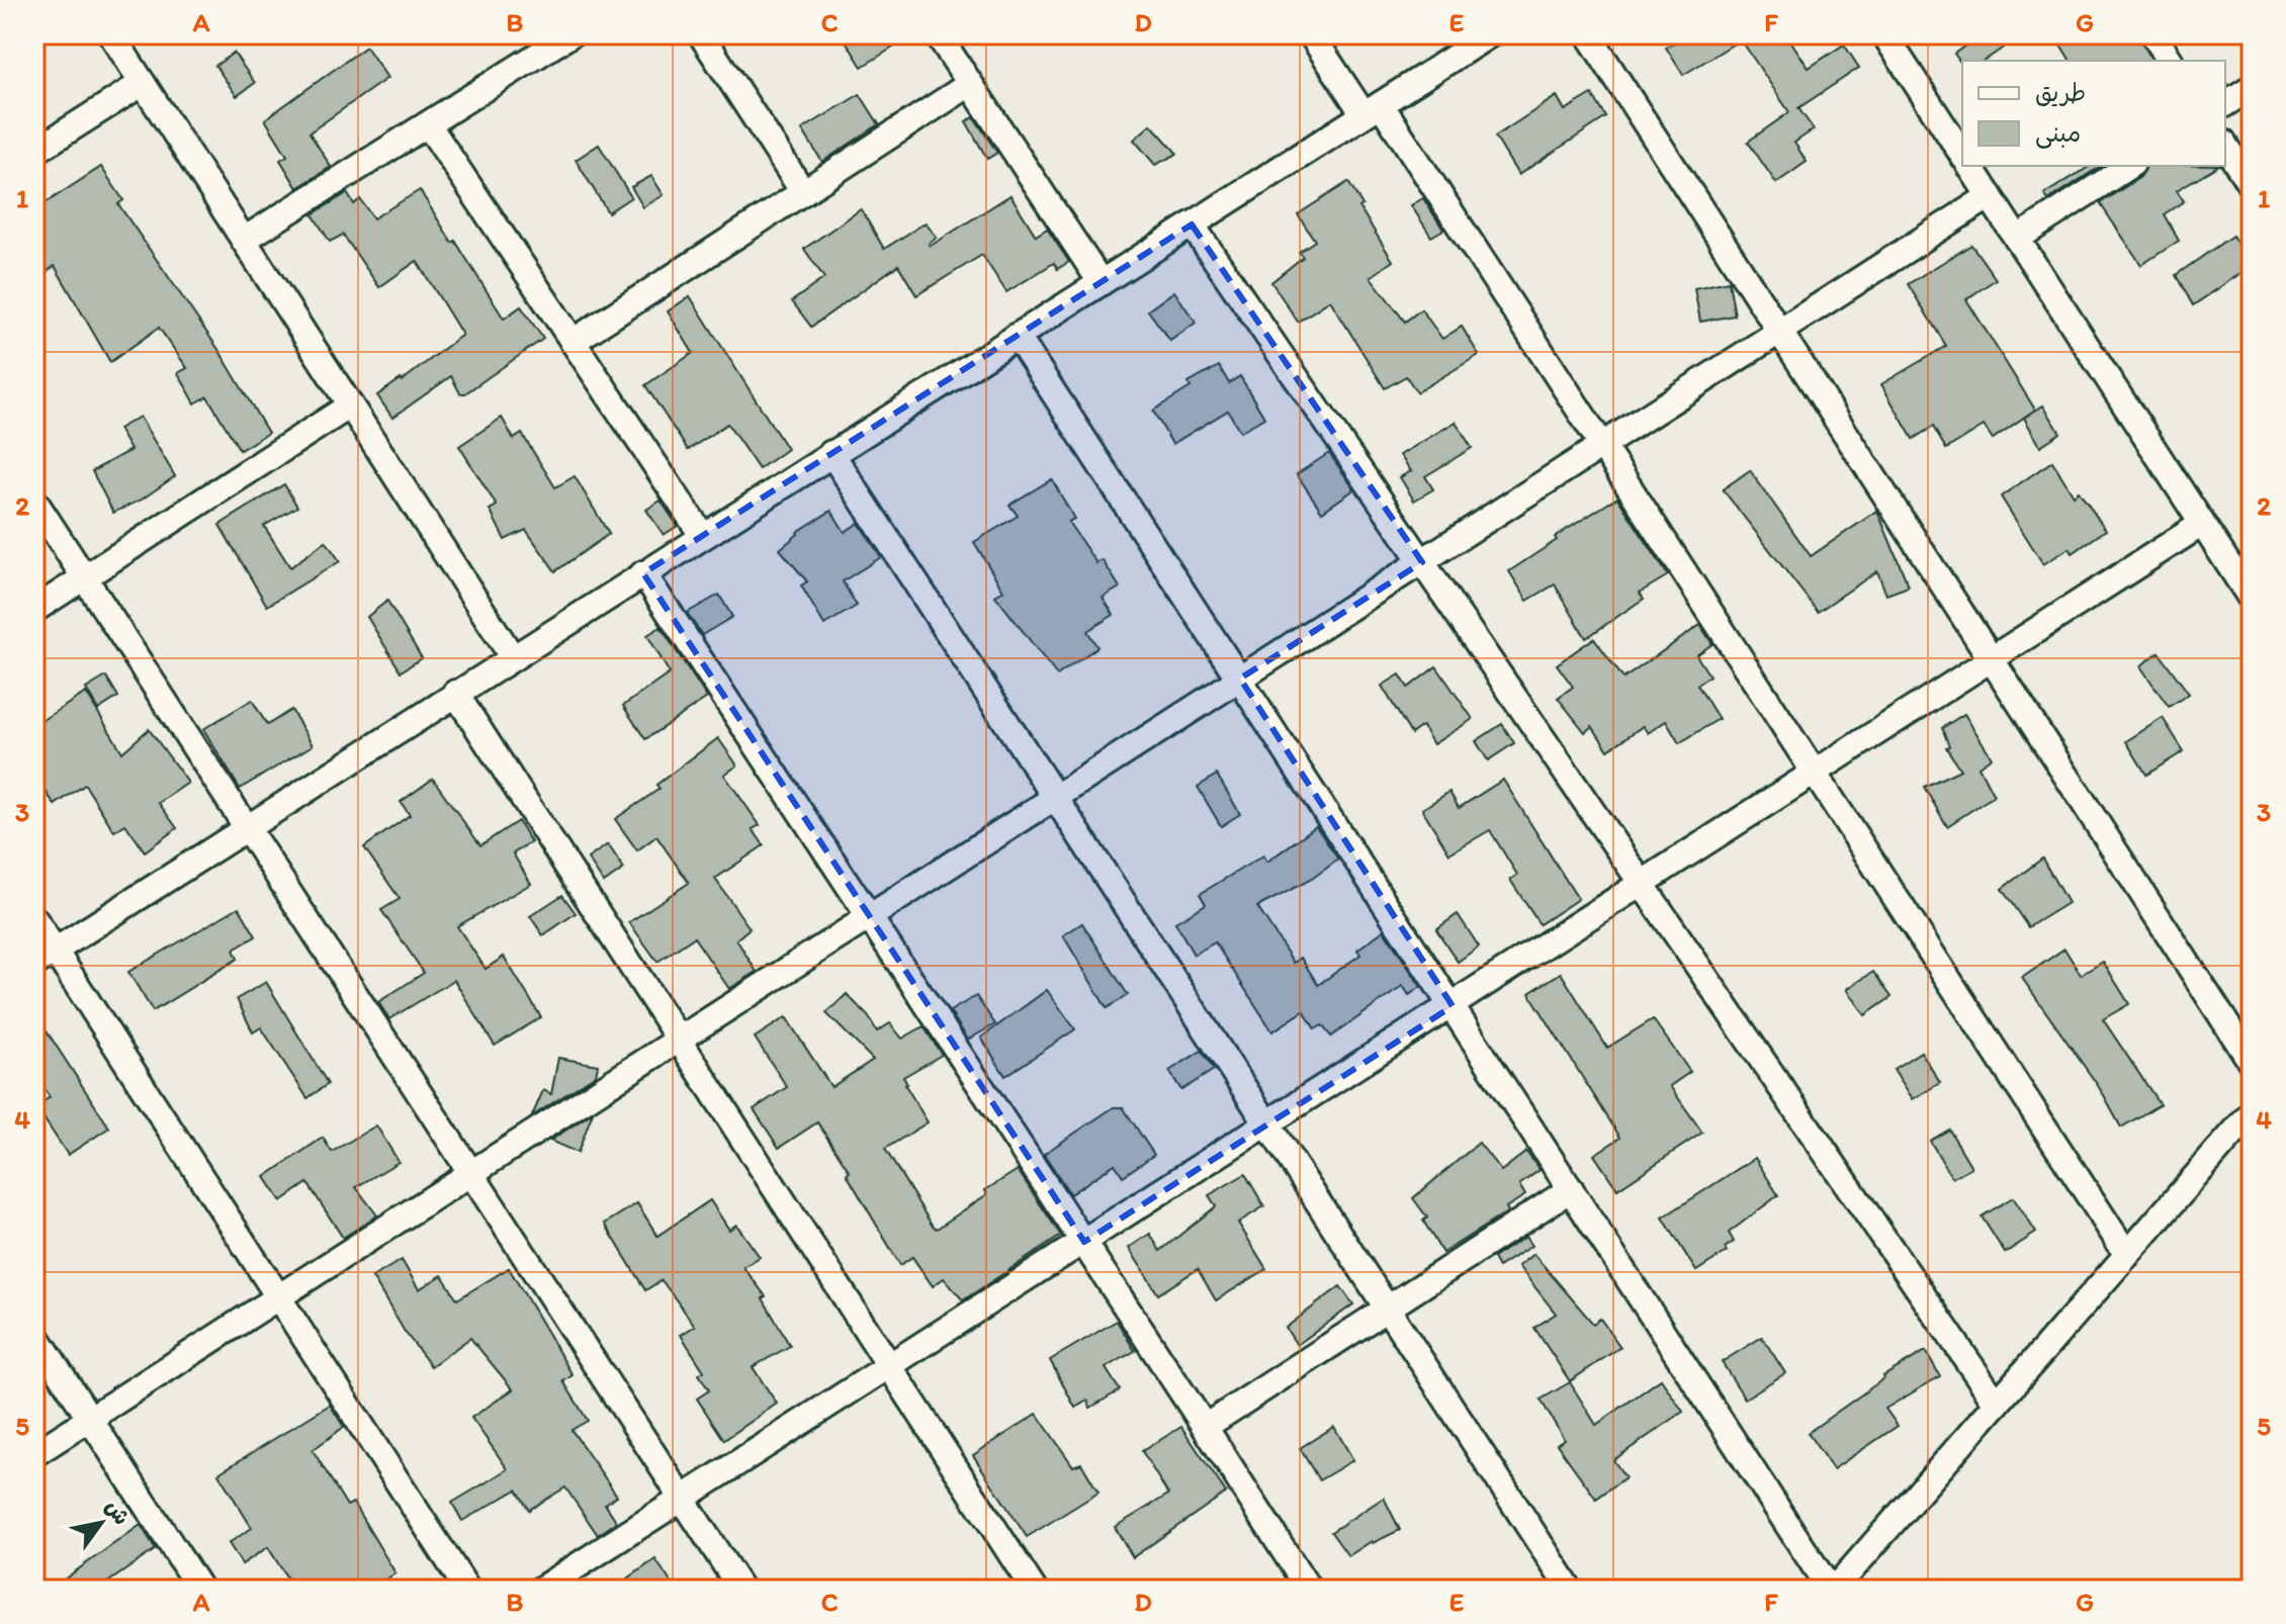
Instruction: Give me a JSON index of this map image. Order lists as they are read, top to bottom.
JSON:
{
  "legend": ["طريق", "مبنى"],
  "north": "top right",
  "grid": {
    "columns": [
      "A",
      "B",
      "C",
      "D",
      "E",
      "F",
      "G"
    ],
    "rows": [
      "1",
      "2",
      "3",
      "4",
      "5"
    ]
  }
}
